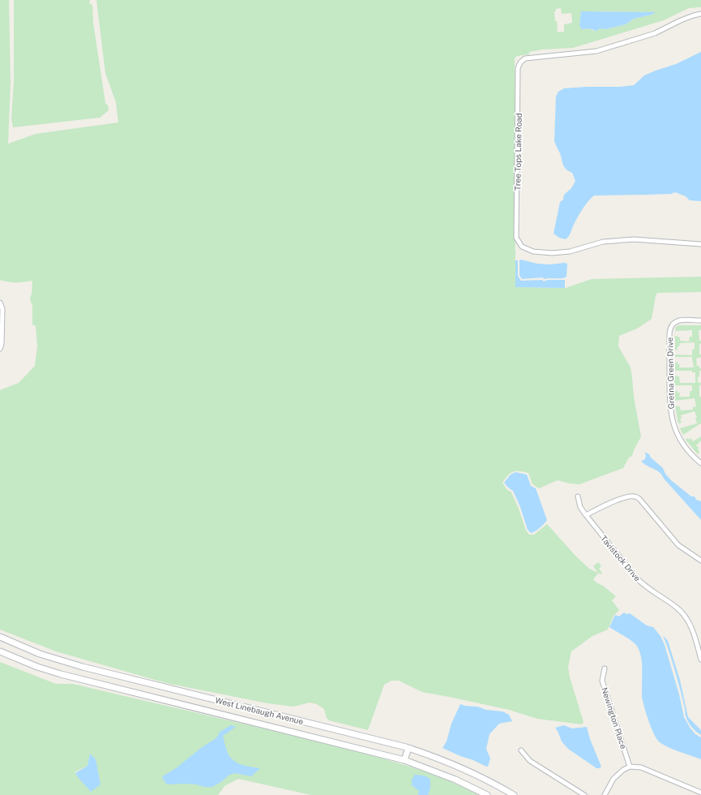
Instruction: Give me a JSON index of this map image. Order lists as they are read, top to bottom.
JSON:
{
  "streets": {
    "main road": ["West Linebaugh Avenue"],
    "street": [
      "Tree Tops Lake Road",
      "Gretna Green Drive",
      "Tavistock Drive",
      "Newington Place"
    ]
  }
}
